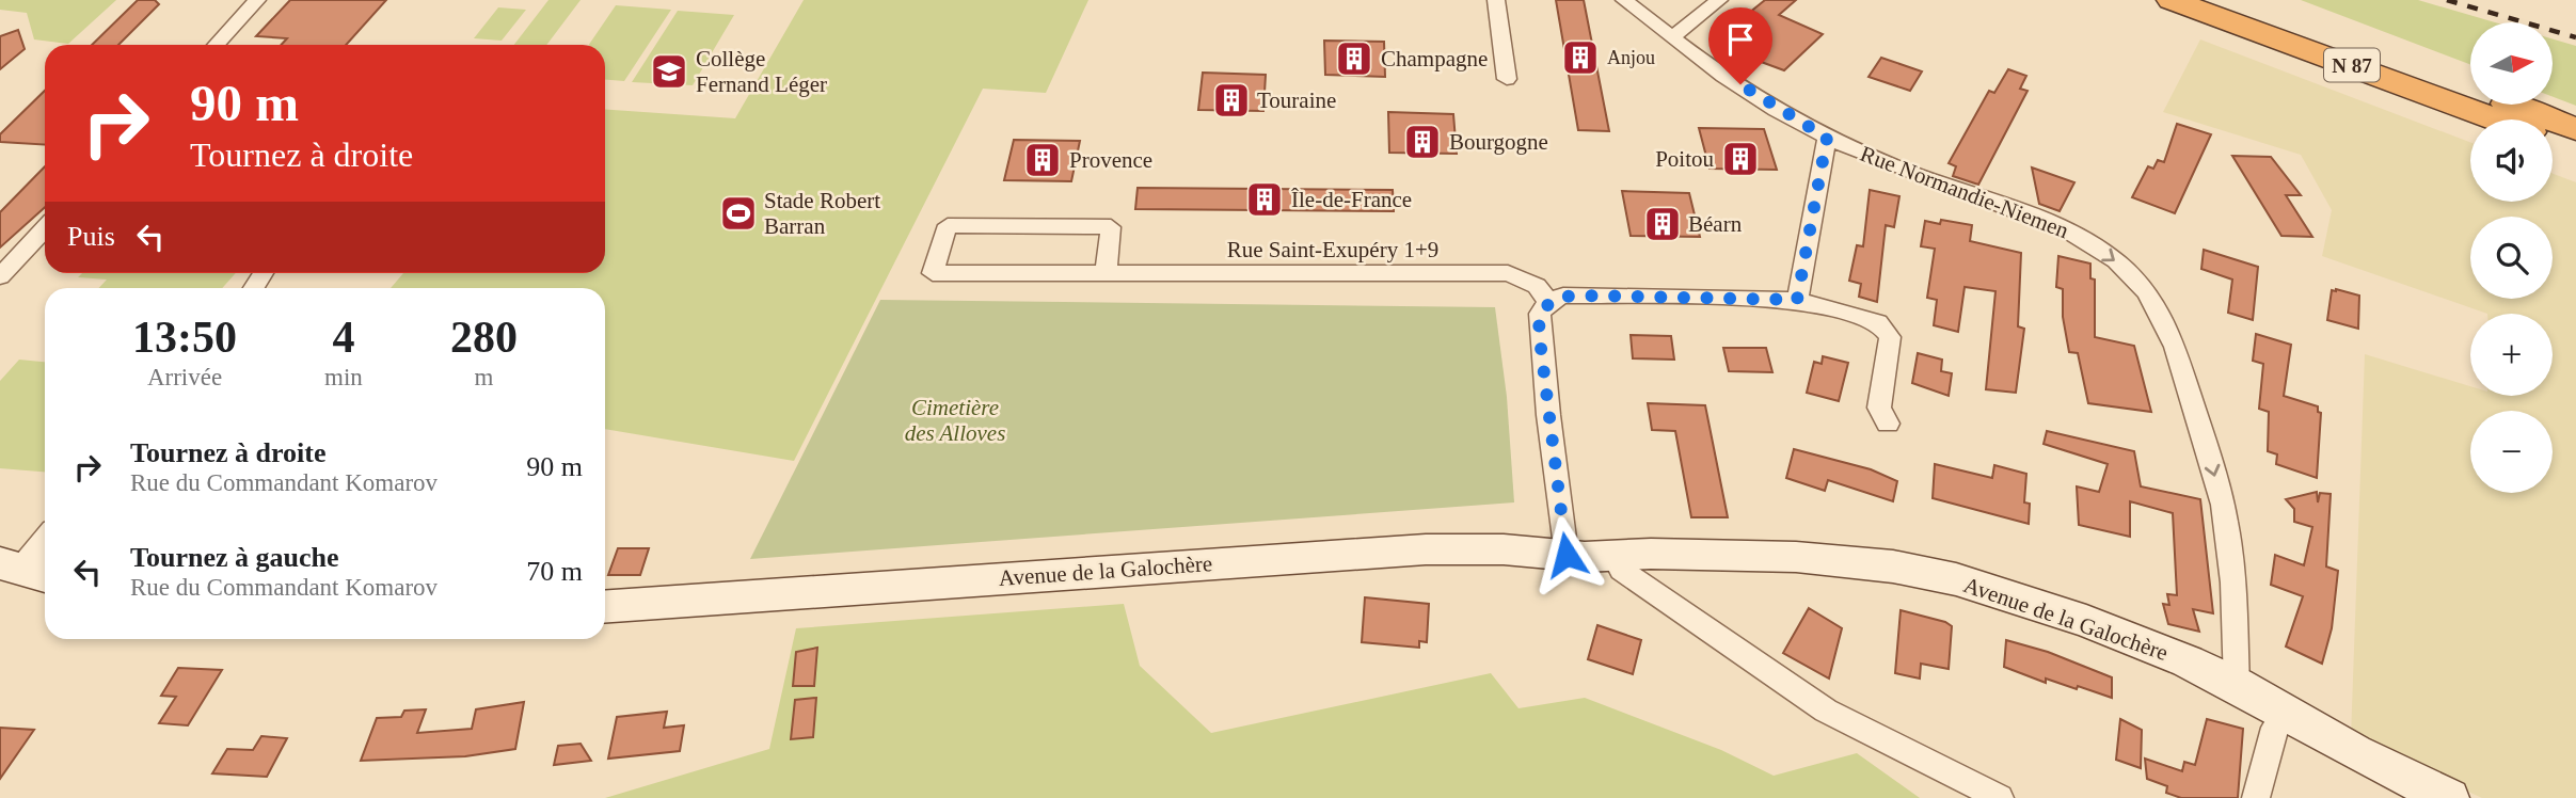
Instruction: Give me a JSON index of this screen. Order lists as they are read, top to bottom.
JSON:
{
  "streets": {
    "highway": ["N 87"],
    "main road": ["Avenue de la Galochère"],
    "street": ["Rue Normandie-Niemen", "Rue Saint-Exupéry 1+9"]
  },
  "crossings": [
    ["Rue Normandie-Niemen", "Avenue de la Galochère"]
  ],
  "one_way": ["Rue Normandie-Niemen"],
  "parks": ["Cimetière des Alloves"],
  "places": {
    "building": [
      "Anjou",
      "Champagne",
      "Touraine",
      "Bourgogne",
      "Poitou",
      "Provence",
      "Île-de-France",
      "Béarn"
    ],
    "school or university": ["Collège Fernand Léger"],
    "sports": ["Stade Robert Barran"]
  },
  "north": "right",
  "page": {
    "map_buttons": ["+", "−"],
    "turn": ["90 m", "Tournez à droite"],
    "then": "Puis",
    "eta": [
      "13:50",
      "Arrivée",
      "4",
      "min",
      "280",
      "m"
    ],
    "list": [
      {
        "name": "Tournez à droite",
        "note": "Rue du Commandant Komarov",
        "value": "90 m"
      },
      {
        "name": "Tournez à gauche",
        "note": "Rue du Commandant Komarov",
        "value": "70 m"
      }
    ]
  }
}
